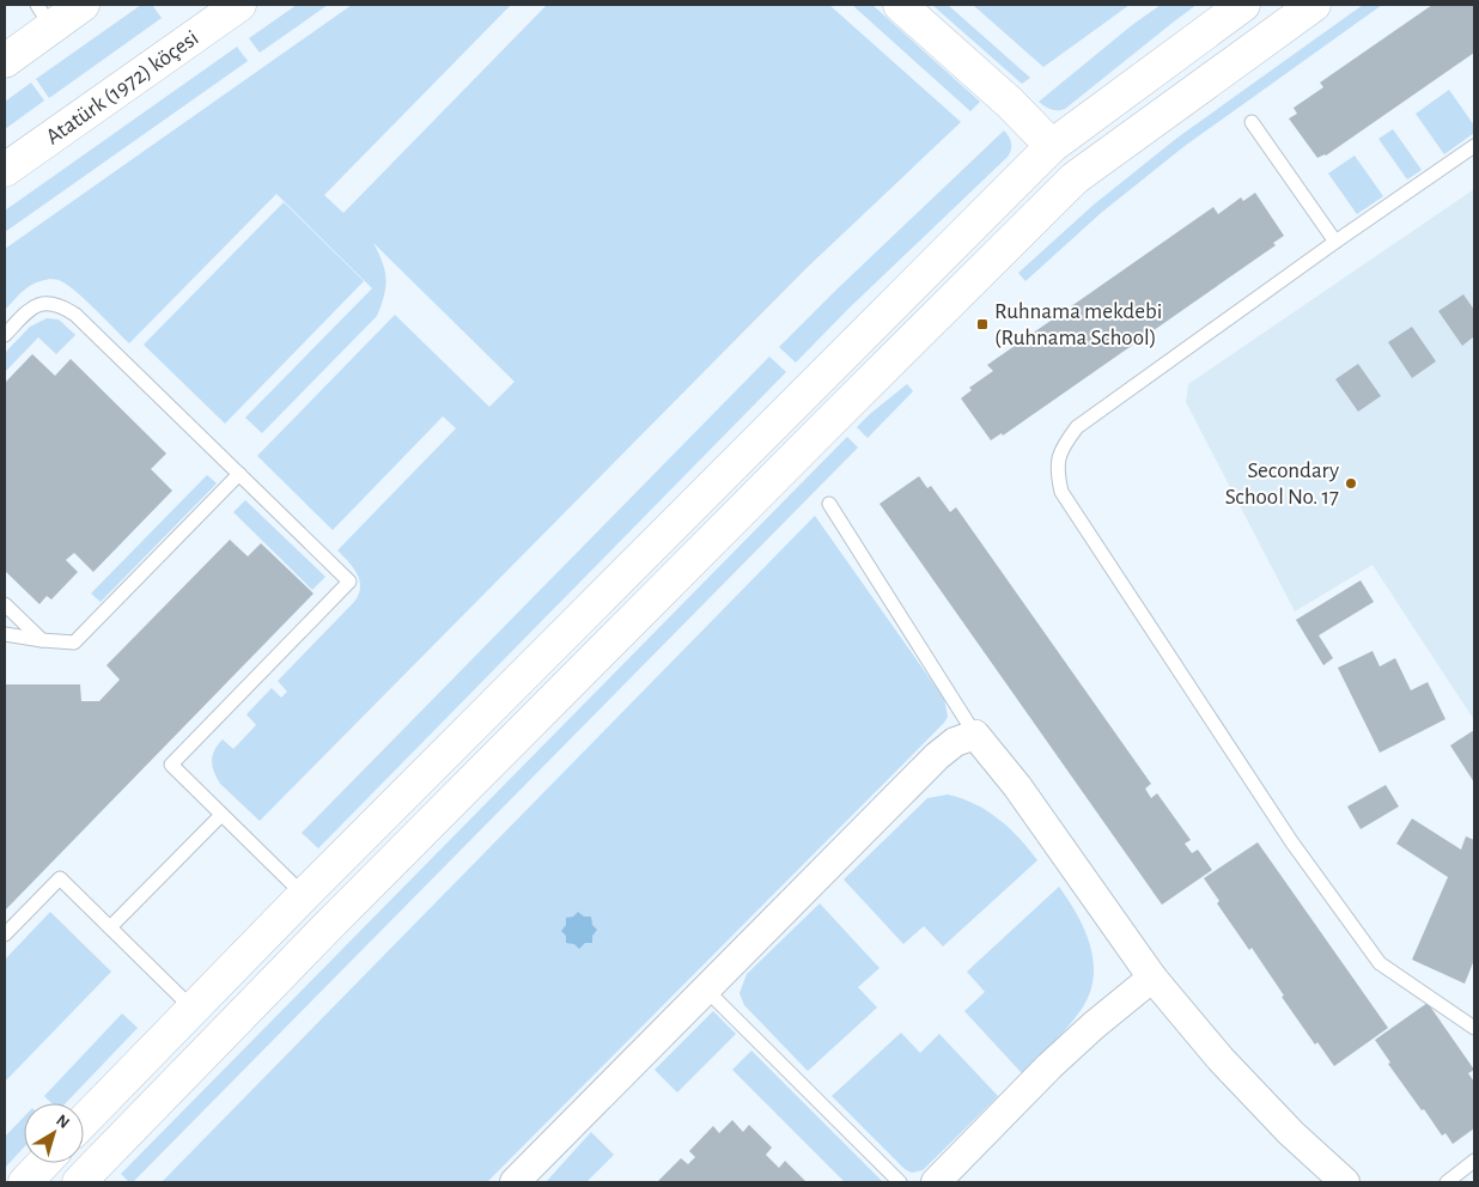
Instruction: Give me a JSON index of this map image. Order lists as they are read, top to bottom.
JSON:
{
  "streets": {
    "main road": ["Atatürk (1972) köçesi"]
  },
  "places": {
    "transit": ["Ruhnama mekdebi (Ruhnama School)"],
    "other": ["Secondary School No. 17"]
  },
  "north": "top right"
}
